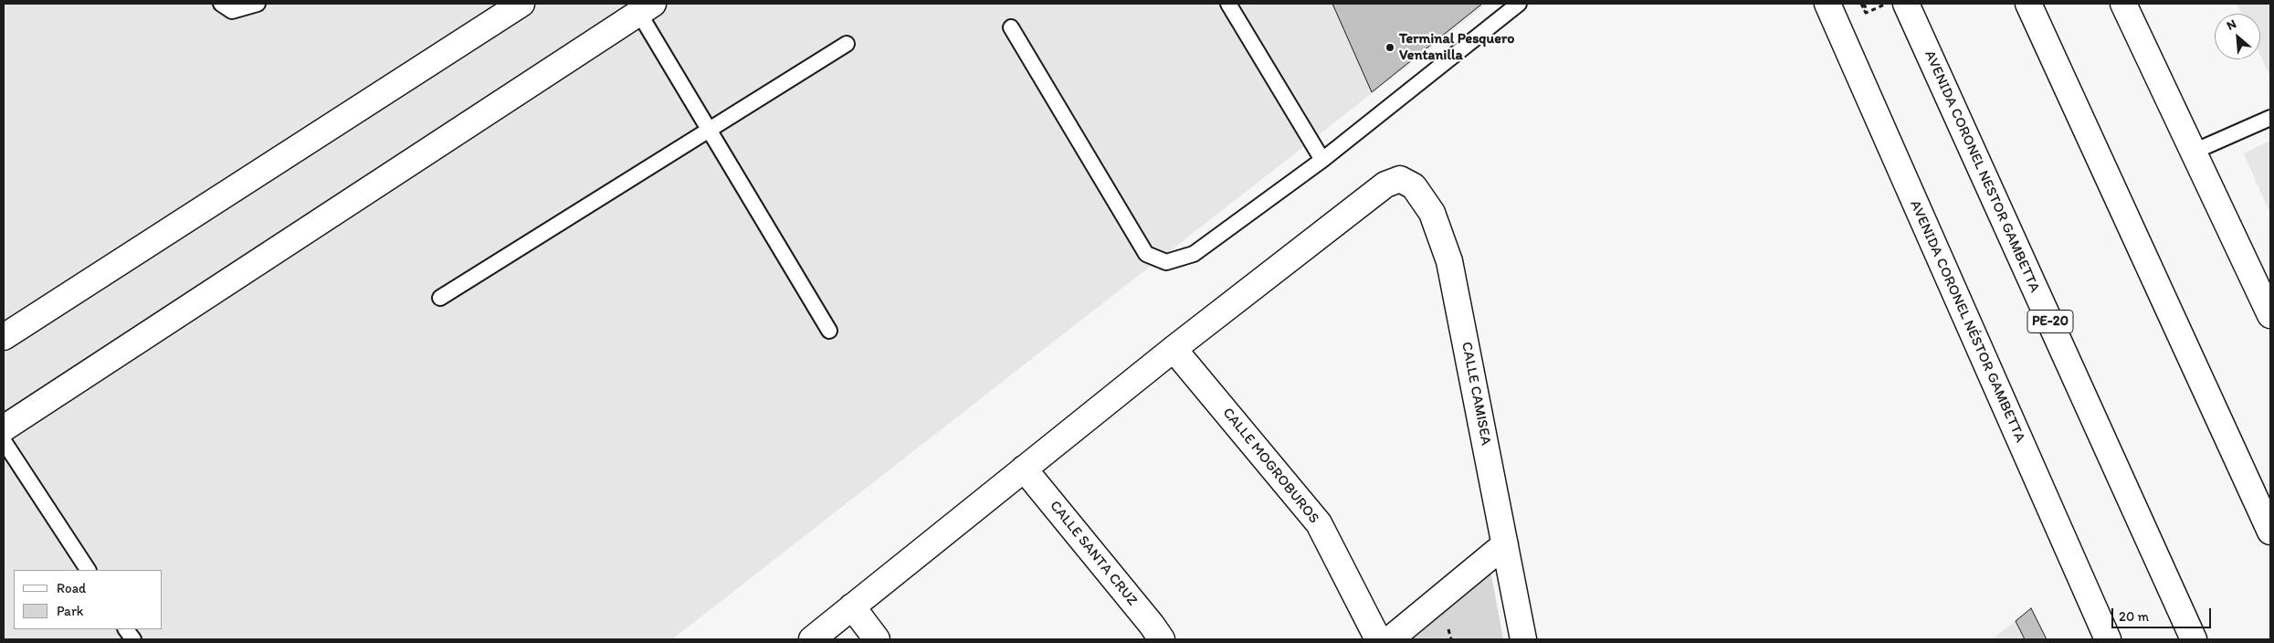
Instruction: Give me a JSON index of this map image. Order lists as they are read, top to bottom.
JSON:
{
  "streets": {
    "main road": [
      "AVENIDA CORONEL NESTOR GAMBETTA",
      "AVENIDA CORONEL NÉSTOR GAMBETTA",
      "PE-20",
      "CALLE CAMISEA",
      "CALLE MOGROBUROS",
      "CALLE SANTA CRUZ"
    ]
  },
  "crossings": [
    ["CALLE CAMISEA", "CALLE MOGROBUROS"]
  ],
  "places": ["Terminal Pesquero Ventanilla"],
  "legend": ["Road", "Park"],
  "scale_bar": "20 m",
  "north": "top left"
}
